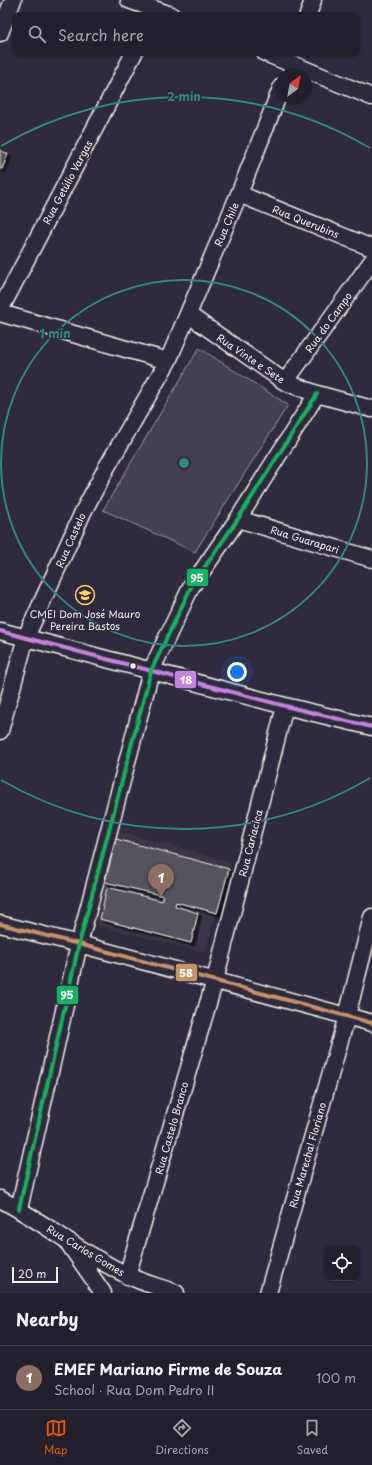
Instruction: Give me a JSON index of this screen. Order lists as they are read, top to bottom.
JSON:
{
  "streets": {
    "street": [
      "Rua Getúlio Vargas",
      "Rua Querubins",
      "Rua Chile",
      "Rua do Campo",
      "Rua Vinte e Sete",
      "Rua Guarapari",
      "Rua Castelo",
      "Rua Cariacica",
      "Rua Castelo Branco",
      "Rua Marechal Floriano",
      "Rua Carlos Gomes"
    ]
  },
  "crossings": [
    ["Rua Querubins", "Rua Chile"],
    ["Rua Chile", "Rua Vinte e Sete"],
    ["Rua Chile", "Rua Castelo"],
    ["Rua do Campo", "Rua Vinte e Sete"],
    ["Rua Cariacica", "Rua Castelo Branco"],
    ["Rua Castelo Branco", "Rua Carlos Gomes"]
  ],
  "places": {
    "school or university": ["CMEI Dom José Mauro Pereira Bastos"]
  },
  "lines": ["transit line 95", "transit line 18", "transit line 58"],
  "scale_bar": "20 m",
  "north": "top right",
  "page": {
    "search": "Search here",
    "pins": "1",
    "scale": "20 m",
    "heading": "Nearby",
    "list": [
      {
        "mark": "1",
        "name": "EMEF Mariano Firme de Souza",
        "note": "School · Rua Dom Pedro II",
        "value": "100 m"
      }
    ],
    "nav": ["Map", "Directions", "Saved"]
  },
  "rings": ["2 min", "1 min"]
}
